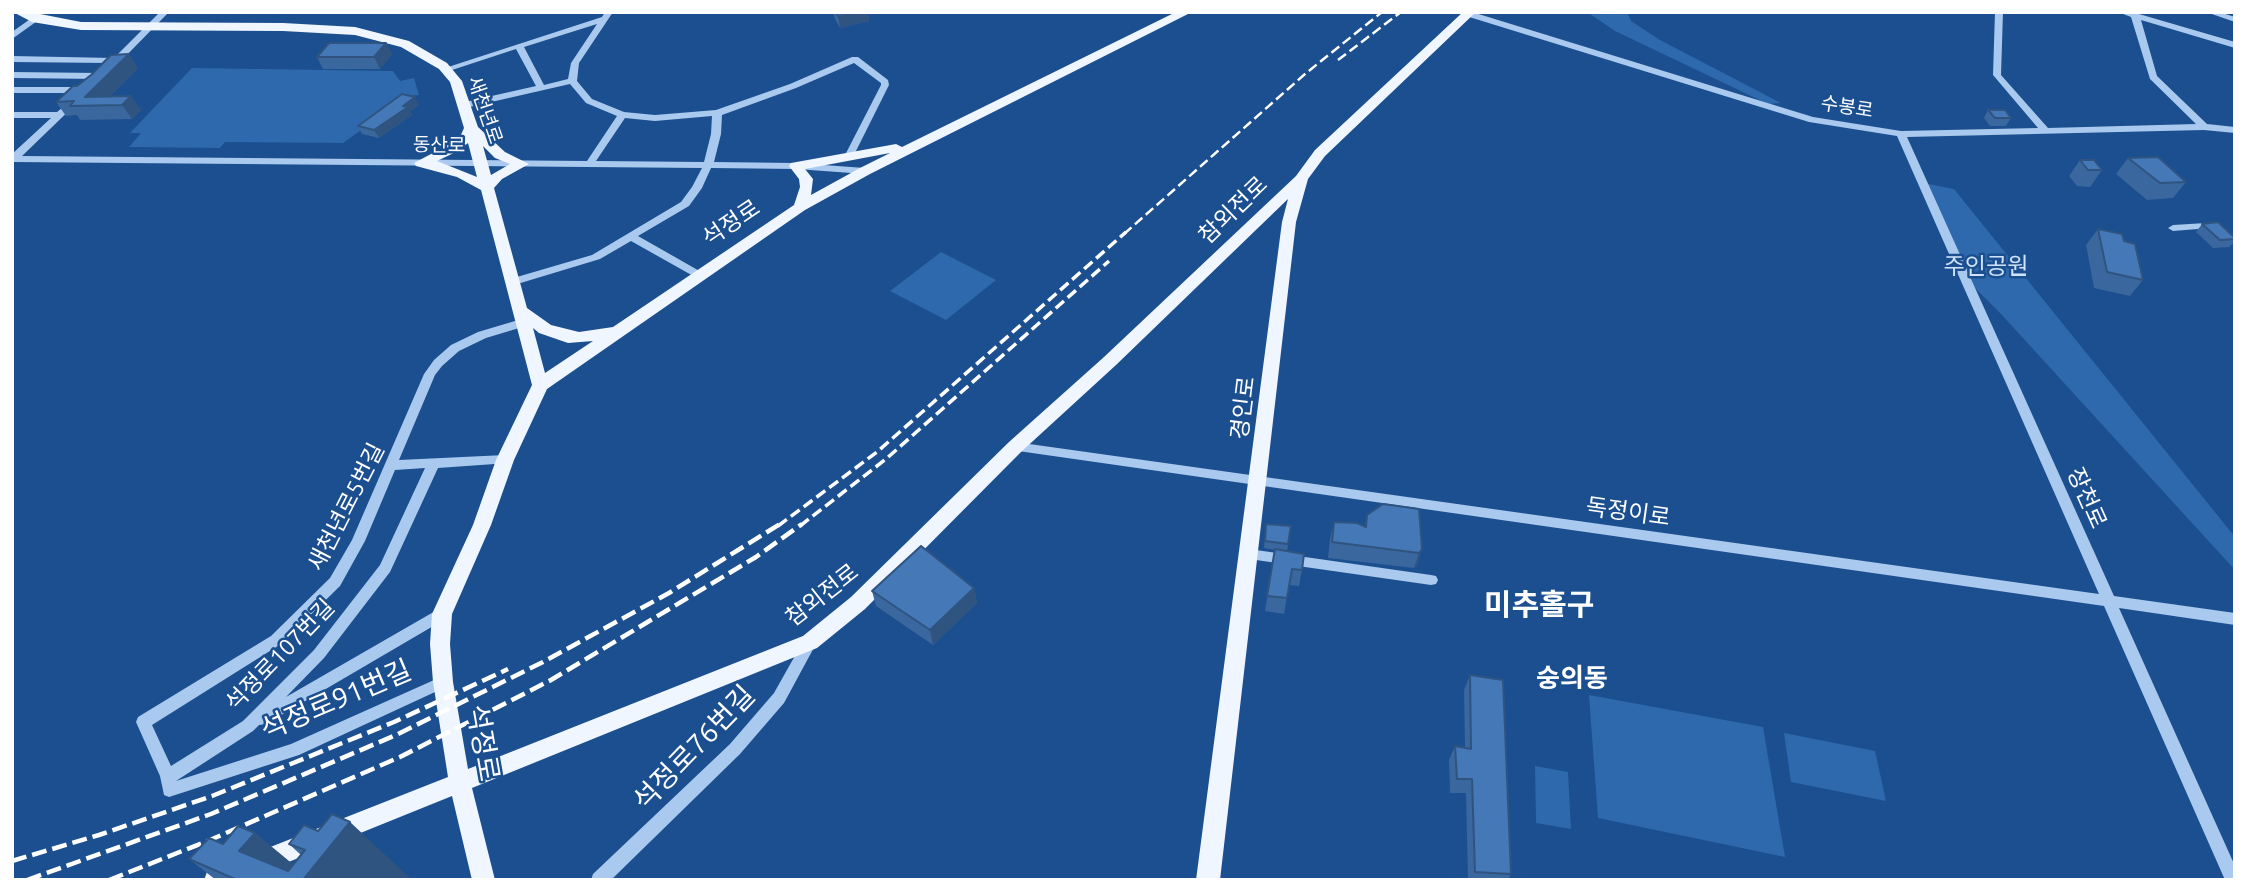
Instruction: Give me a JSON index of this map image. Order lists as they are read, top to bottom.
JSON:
{
  "streets": {
    "main road": [
      "새천년로",
      "참외전로",
      "석정로",
      "경인로"
    ],
    "street": [
      "수봉로",
      "동산로",
      "장천로",
      "새천년로5번길",
      "독정이로",
      "석정로107번길",
      "석정로91번길",
      "석정로76번길"
    ]
  },
  "crossings": [
    ["수봉로", "경인로"],
    ["수봉로", "장천로"],
    ["새천년로", "동산로"],
    ["새천년로", "석정로"],
    ["새천년로", "새천년로5번길"],
    ["동산로", "석정로"],
    ["참외전로", "석정로"],
    ["참외전로", "경인로"],
    ["참외전로", "독정이로"],
    ["참외전로", "석정로76번길"],
    ["석정로", "석정로91번길"],
    ["경인로", "독정이로"],
    ["장천로", "독정이로"],
    ["새천년로5번길", "석정로107번길"],
    ["새천년로5번길", "석정로91번길"],
    ["석정로107번길", "석정로91번길"]
  ],
  "districts": ["미추홀구", "숭의동"],
  "parks": ["주인공원"]
}
